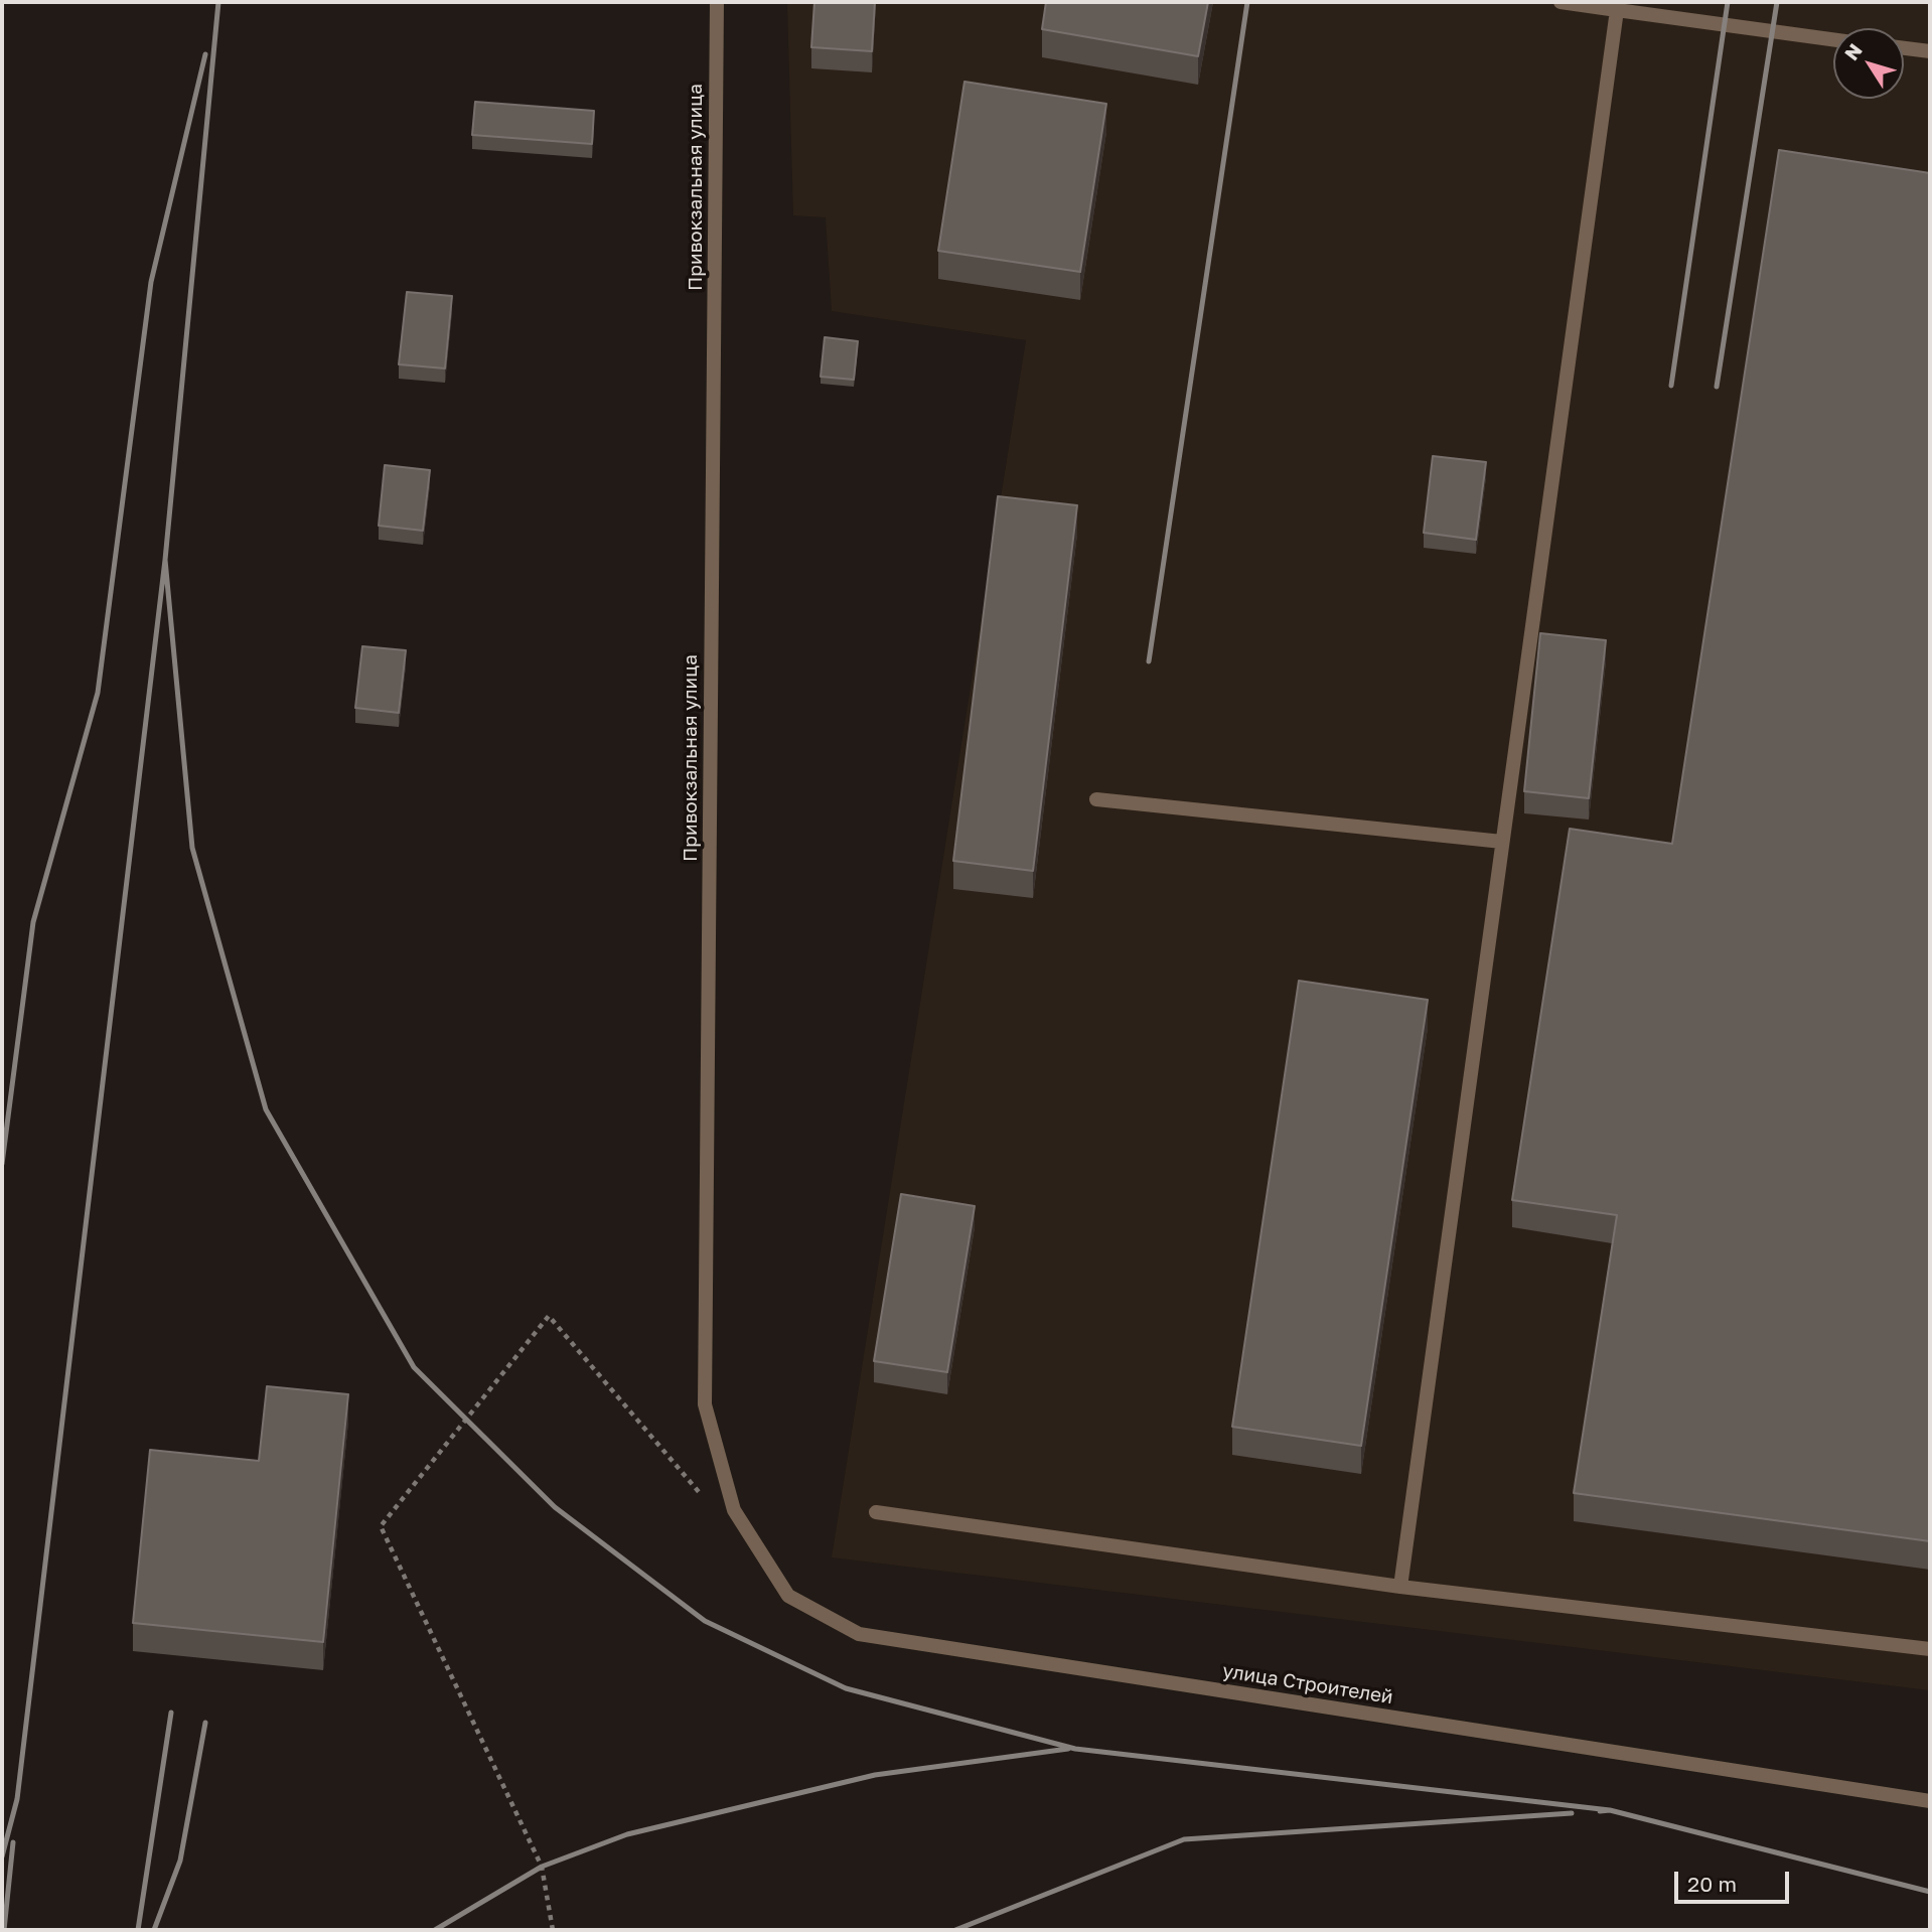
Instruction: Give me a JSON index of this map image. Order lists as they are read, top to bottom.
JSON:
{
  "streets": {
    "street": ["Привокзальная улица", "улица Строителей"]
  },
  "crossings": [
    ["Привокзальная улица", "улица Строителей"]
  ],
  "scale_bar": "20 m",
  "north": "top left"
}
